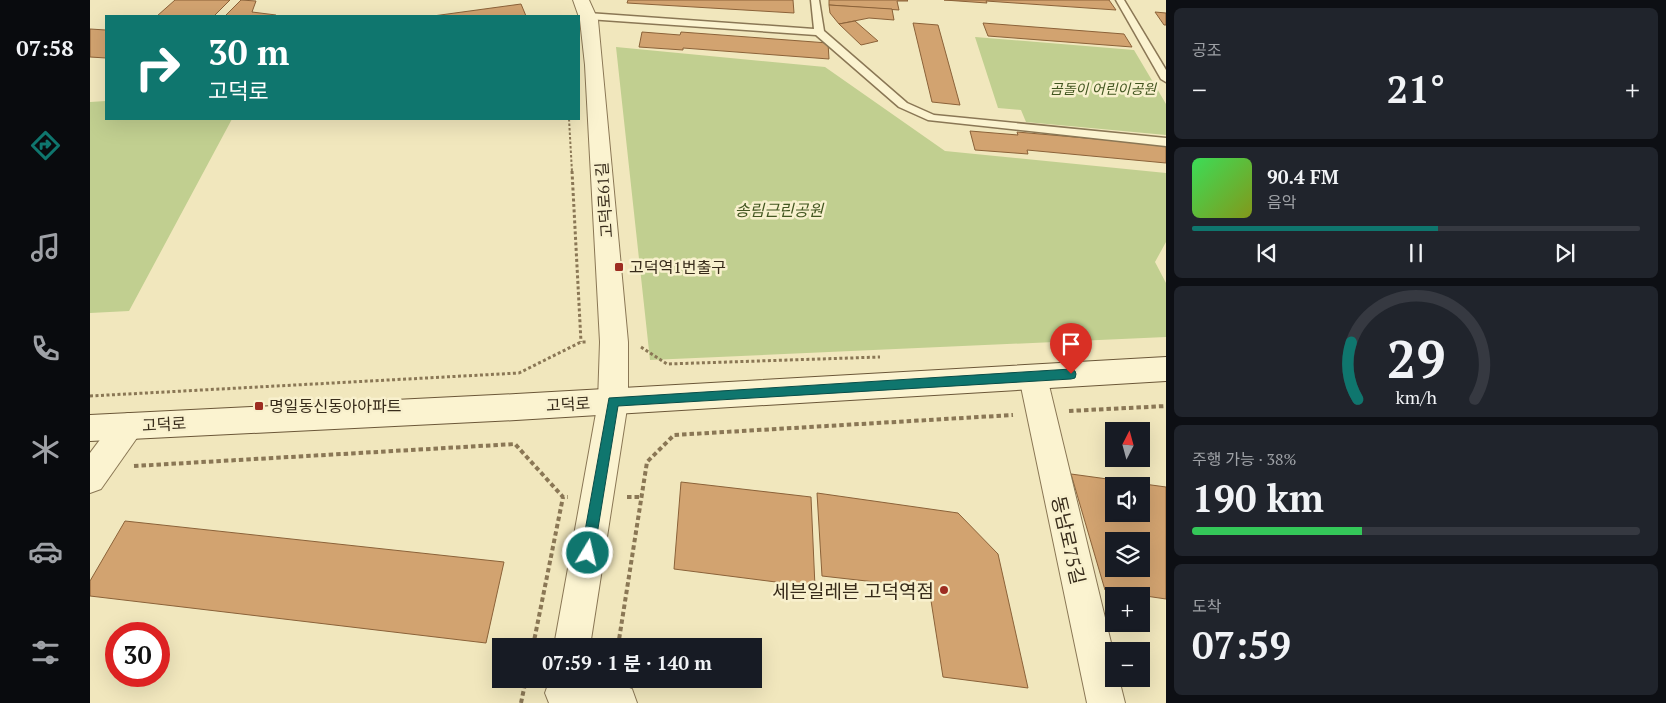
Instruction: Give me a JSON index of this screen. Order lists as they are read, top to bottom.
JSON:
{
  "streets": {
    "street": ["고덕로61길", "고덕로", "동남로75길"]
  },
  "crossings": [
    ["고덕로61길", "고덕로"],
    ["고덕로", "동남로75길"]
  ],
  "parks": ["곰돌이 어린이공원", "송림근린공원"],
  "places": {
    "transit": ["고덕역1번출구", "명일동신동아아파트"],
    "other": ["세븐일레븐 고덕역점"]
  },
  "north": "top",
  "page": {
    "tabs": "07:58",
    "tile": [
      "공조",
      ["주행 가능 · 38%", "190 km"],
      ["도착", "07:59"]
    ],
    "turn": ["30 m", "고덕로"],
    "heat": ["−", "21°", "+"],
    "song": ["90.4 FM", "음악"],
    "map_buttons": ["+", "−"],
    "limit": "30",
    "trip": "07:59 · 1 분 · 140 m",
    "gauge": ["29", "km/h"]
  }
}
